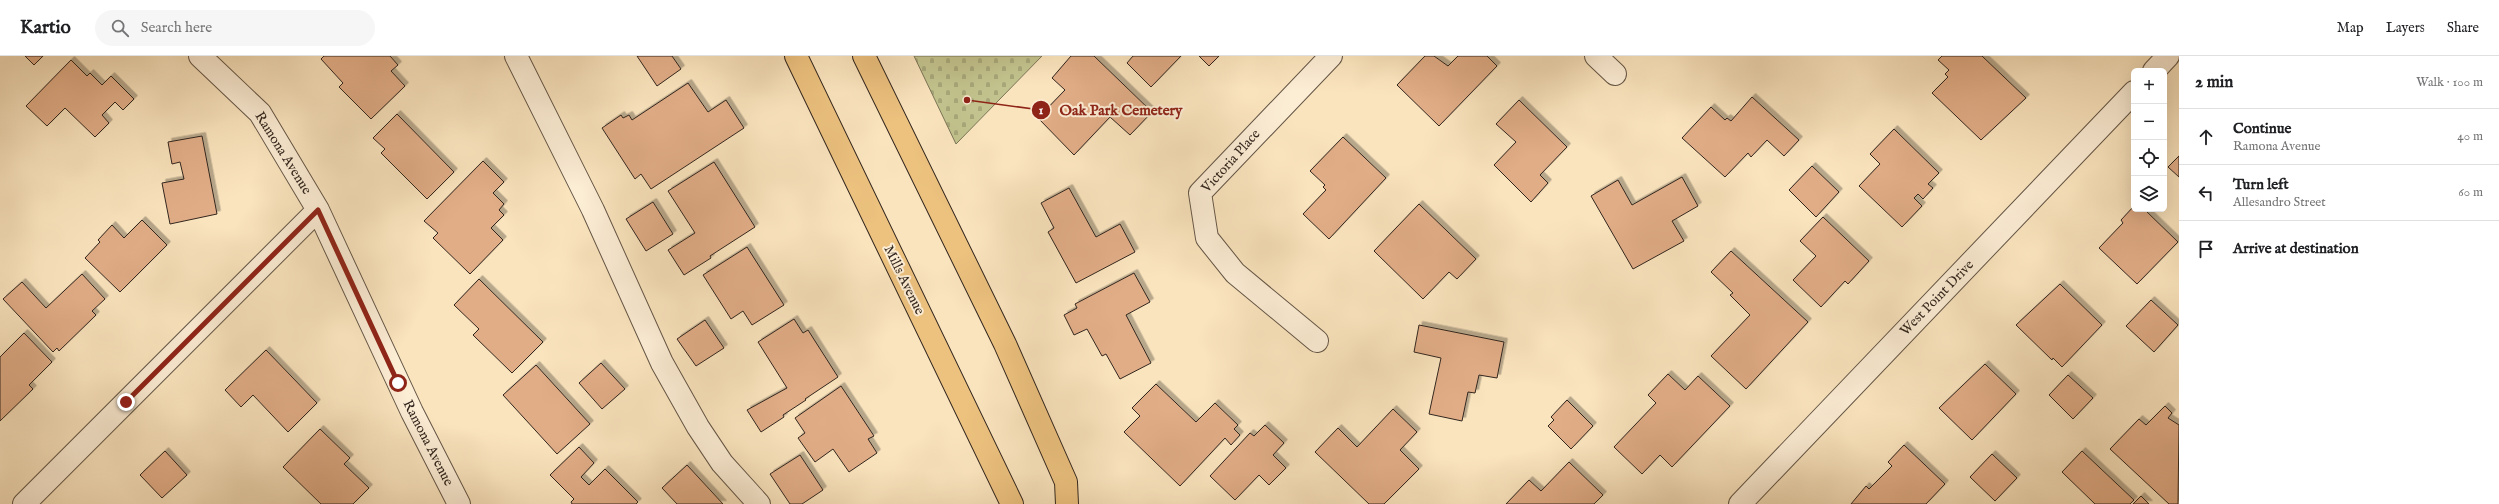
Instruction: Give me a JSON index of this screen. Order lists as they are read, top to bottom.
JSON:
{
  "streets": {
    "main road": ["Mills Avenue"],
    "street": ["Ramona Avenue", "Victoria Place", "West Point Drive"]
  },
  "places": ["Oak Park Cemetery"],
  "page": {
    "header": "Kartio",
    "search": "Search here",
    "nav": ["Map", "Layers", "Share"],
    "heading": ["2 min", "Walk · 100 m"],
    "map_buttons": ["+", "−"],
    "list": [
      ["Continue", "Ramona Avenue", "40 m"],
      ["Turn left", "Allesandro Street", "60 m"],
      "Arrive at destination"
    ]
  }
}
